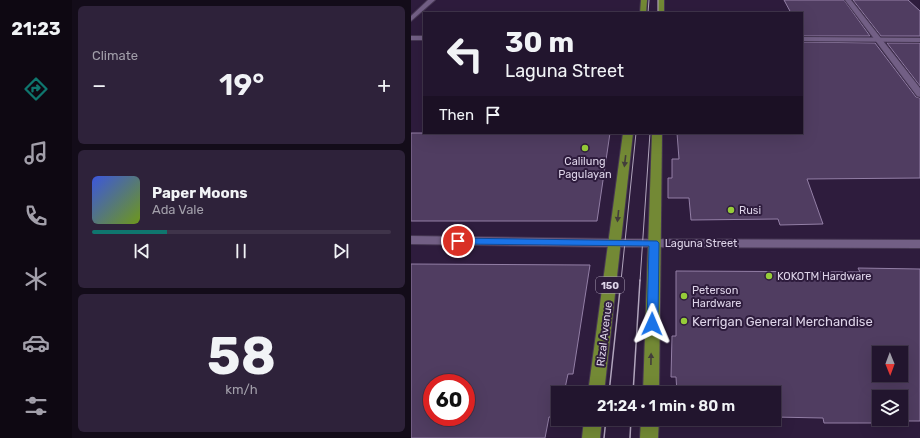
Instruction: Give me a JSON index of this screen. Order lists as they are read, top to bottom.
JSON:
{
  "streets": {
    "main road": ["150", "Rizal Avenue"],
    "street": ["Laguna Street"]
  },
  "crossings": [
    ["Laguna Street", "Rizal Avenue"]
  ],
  "places": [
    "Calilung Pagulayan",
    "Rusi",
    "KOKOTM Hardware",
    "Peterson Hardware",
    "Kerrigan General Merchandise"
  ],
  "north": "bottom",
  "page": {
    "tabs": "21:23",
    "tile": [
      "Climate",
      ["58", "km/h"]
    ],
    "turn": ["30 m", "Laguna Street"],
    "heat": ["−", "19°", "+"],
    "then": "Then",
    "song": ["Paper Moons", "Ada Vale"],
    "limit": "60",
    "trip": "21:24 · 1 min · 80 m"
  }
}
